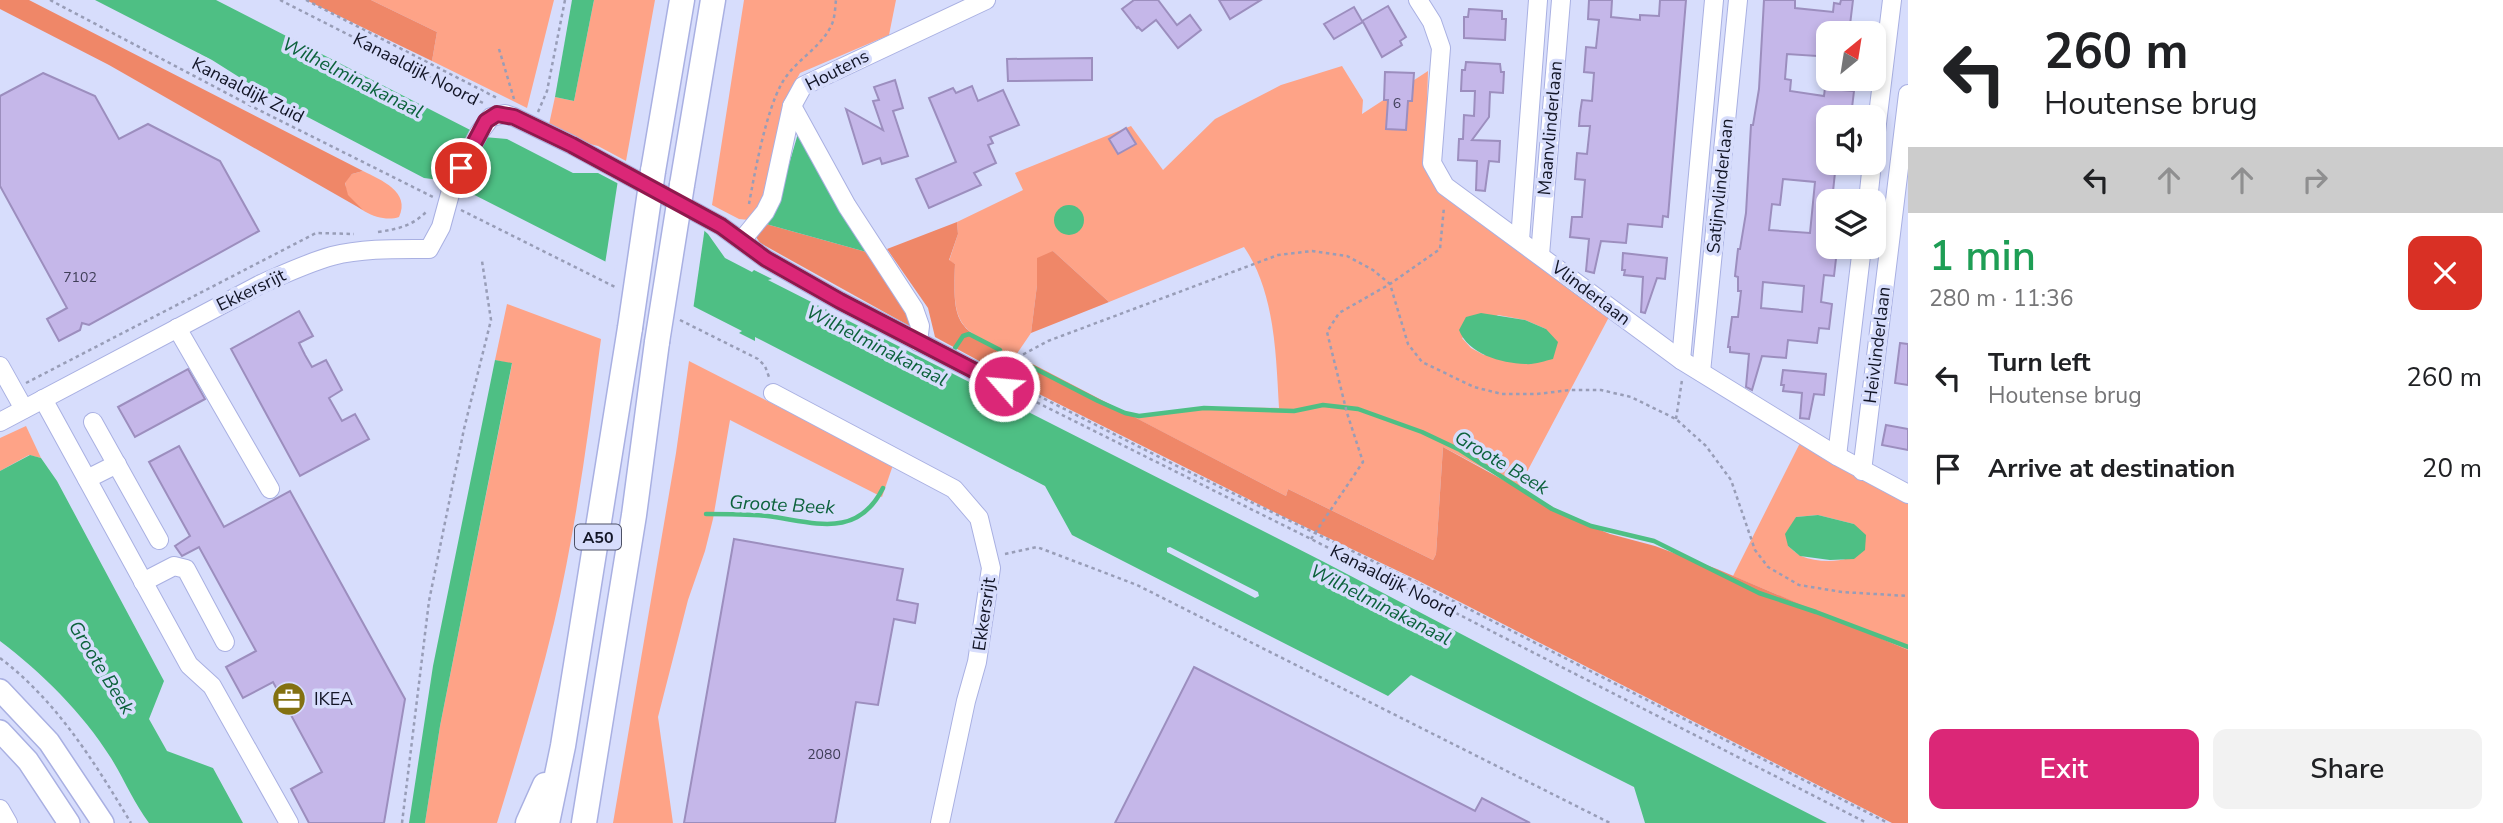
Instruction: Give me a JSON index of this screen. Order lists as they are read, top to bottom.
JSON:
{
  "streets": {
    "highway": ["A50"],
    "street": [
      "Houtens",
      "Maanvlinderlaan",
      "Satijnvlinderlaan",
      "Ekkersrijt",
      "Vlinderlaan",
      "Heivlinderlaan"
    ],
    "path": ["Kanaaldijk Noord", "Kanaaldijk Zuid"]
  },
  "crossings": [
    ["Kanaaldijk Noord", "Ekkersrijt"],
    ["Maanvlinderlaan", "Vlinderlaan"],
    ["Satijnvlinderlaan", "Vlinderlaan"],
    ["Vlinderlaan", "Heivlinderlaan"]
  ],
  "water": ["Wilhelminakanaal", "Groote Beek"],
  "places": {
    "office": ["IKEA"]
  },
  "house_numbers": ["6", "7102", "2080"],
  "north": "top right",
  "page": {
    "turn": ["260 m", "Houtense brug"],
    "heading": ["1 min", "280 m · 11:36"],
    "list": [
      {
        "name": "Turn left",
        "note": "Houtense brug",
        "value": "260 m"
      },
      {
        "name": "Arrive at destination",
        "value": "20 m"
      }
    ],
    "buttons": ["Exit", "Share"]
  }
}
